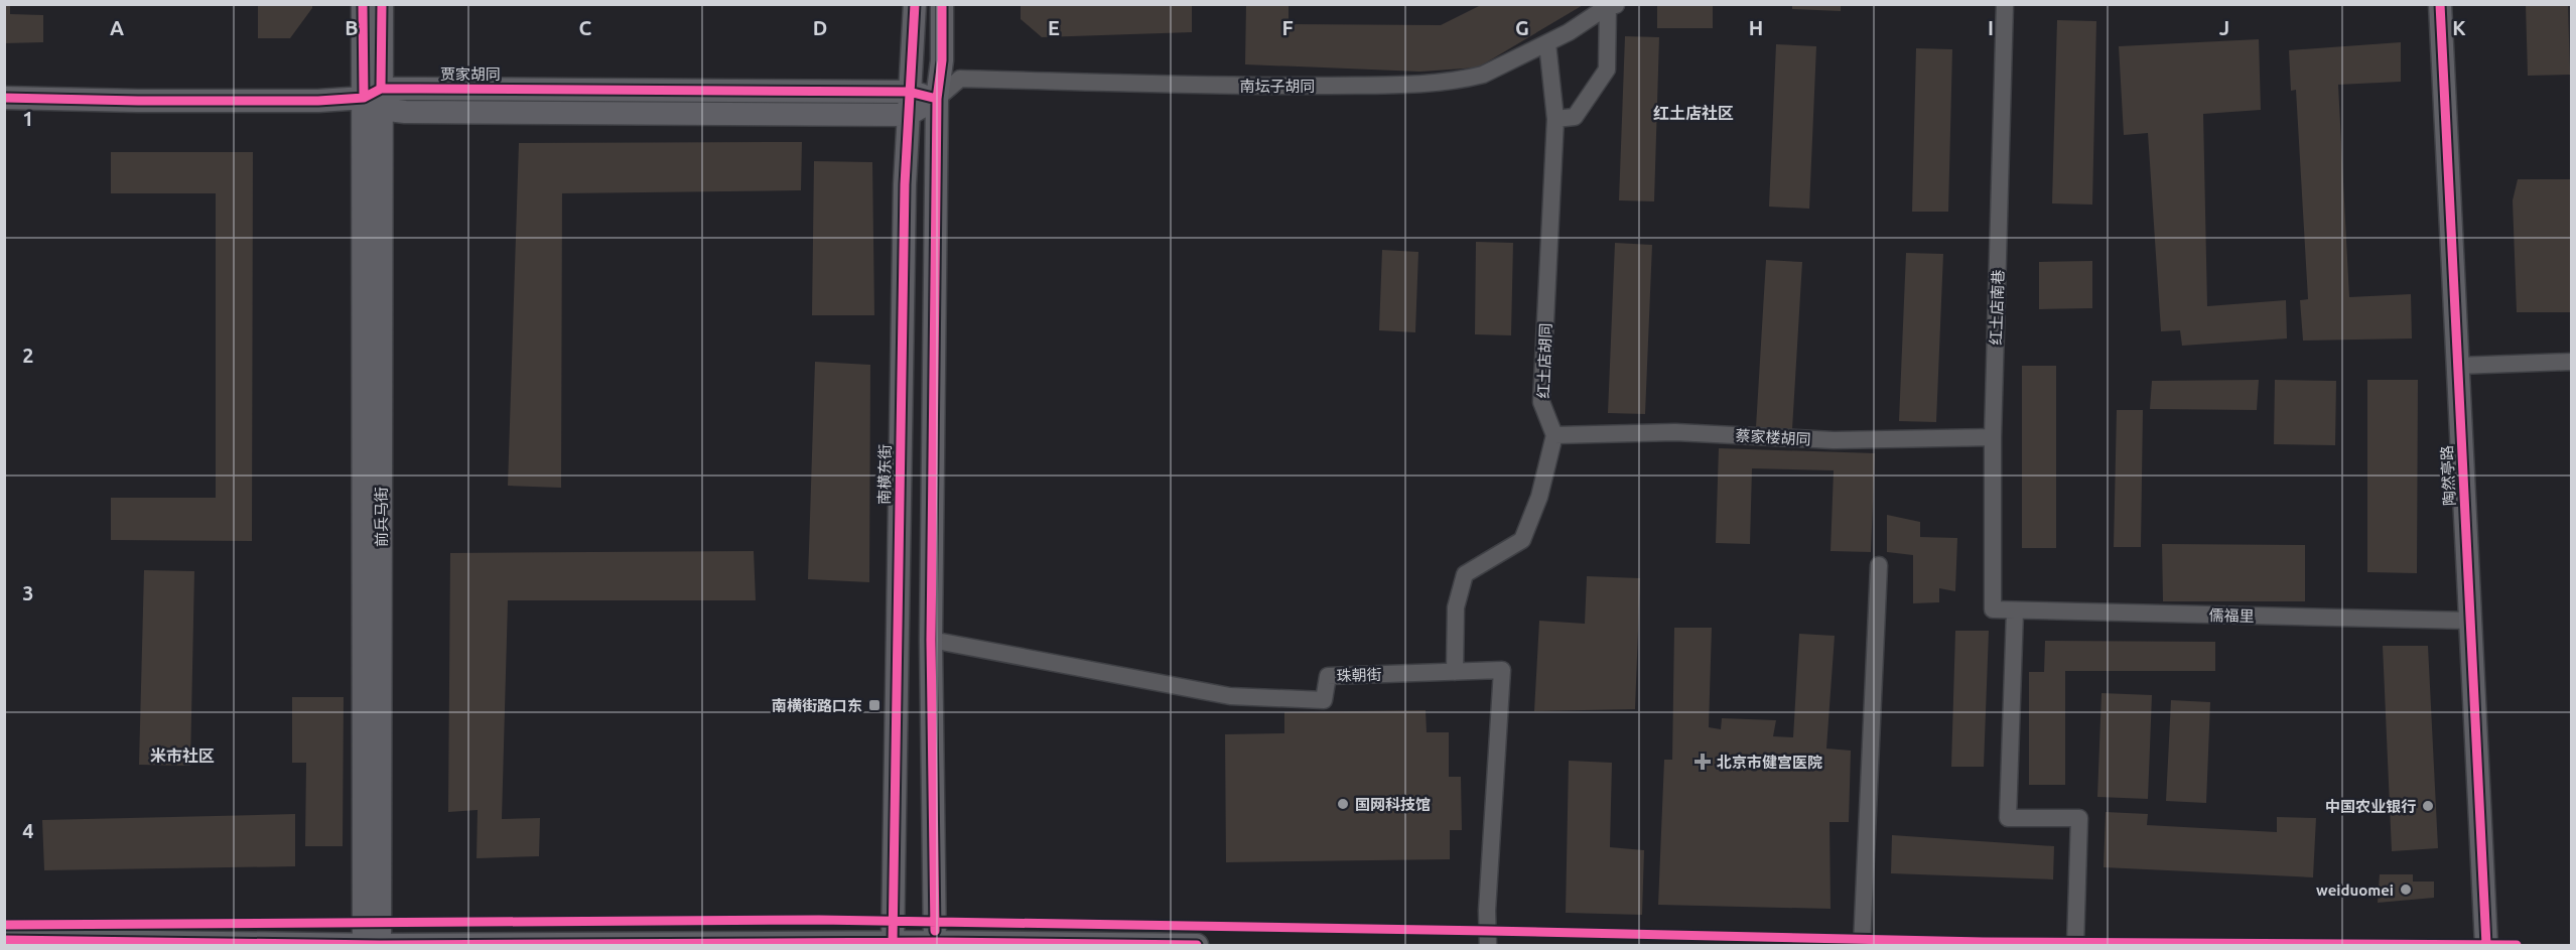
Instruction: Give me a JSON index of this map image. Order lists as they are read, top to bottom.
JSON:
{
  "streets": {
    "street": [
      "贾家胡同",
      "南坛子胡同",
      "红土店南巷",
      "红土店胡同",
      "蔡家楼胡同",
      "南横东街",
      "陶然亭路",
      "前兵马街",
      "儒福里",
      "珠朝街"
    ]
  },
  "crossings": [
    ["贾家胡同", "南坛子胡同"],
    ["贾家胡同", "南横东街"],
    ["贾家胡同", "前兵马街"],
    ["南坛子胡同", "红土店胡同"],
    ["红土店南巷", "蔡家楼胡同"],
    ["红土店南巷", "儒福里"],
    ["红土店胡同", "蔡家楼胡同"],
    ["陶然亭路", "儒福里"]
  ],
  "districts": ["红土店社区", "米市社区"],
  "places": {
    "transit": ["南横街路口东"],
    "health": ["北京市健宫医院"],
    "other": ["国网科技馆", "中国农业银行", "weiduomei"]
  },
  "grid": {
    "columns": [
      "A",
      "B",
      "C",
      "D",
      "E",
      "F",
      "G",
      "H",
      "I",
      "J",
      "K"
    ],
    "rows": [
      "1",
      "2",
      "3",
      "4"
    ]
  }
}
